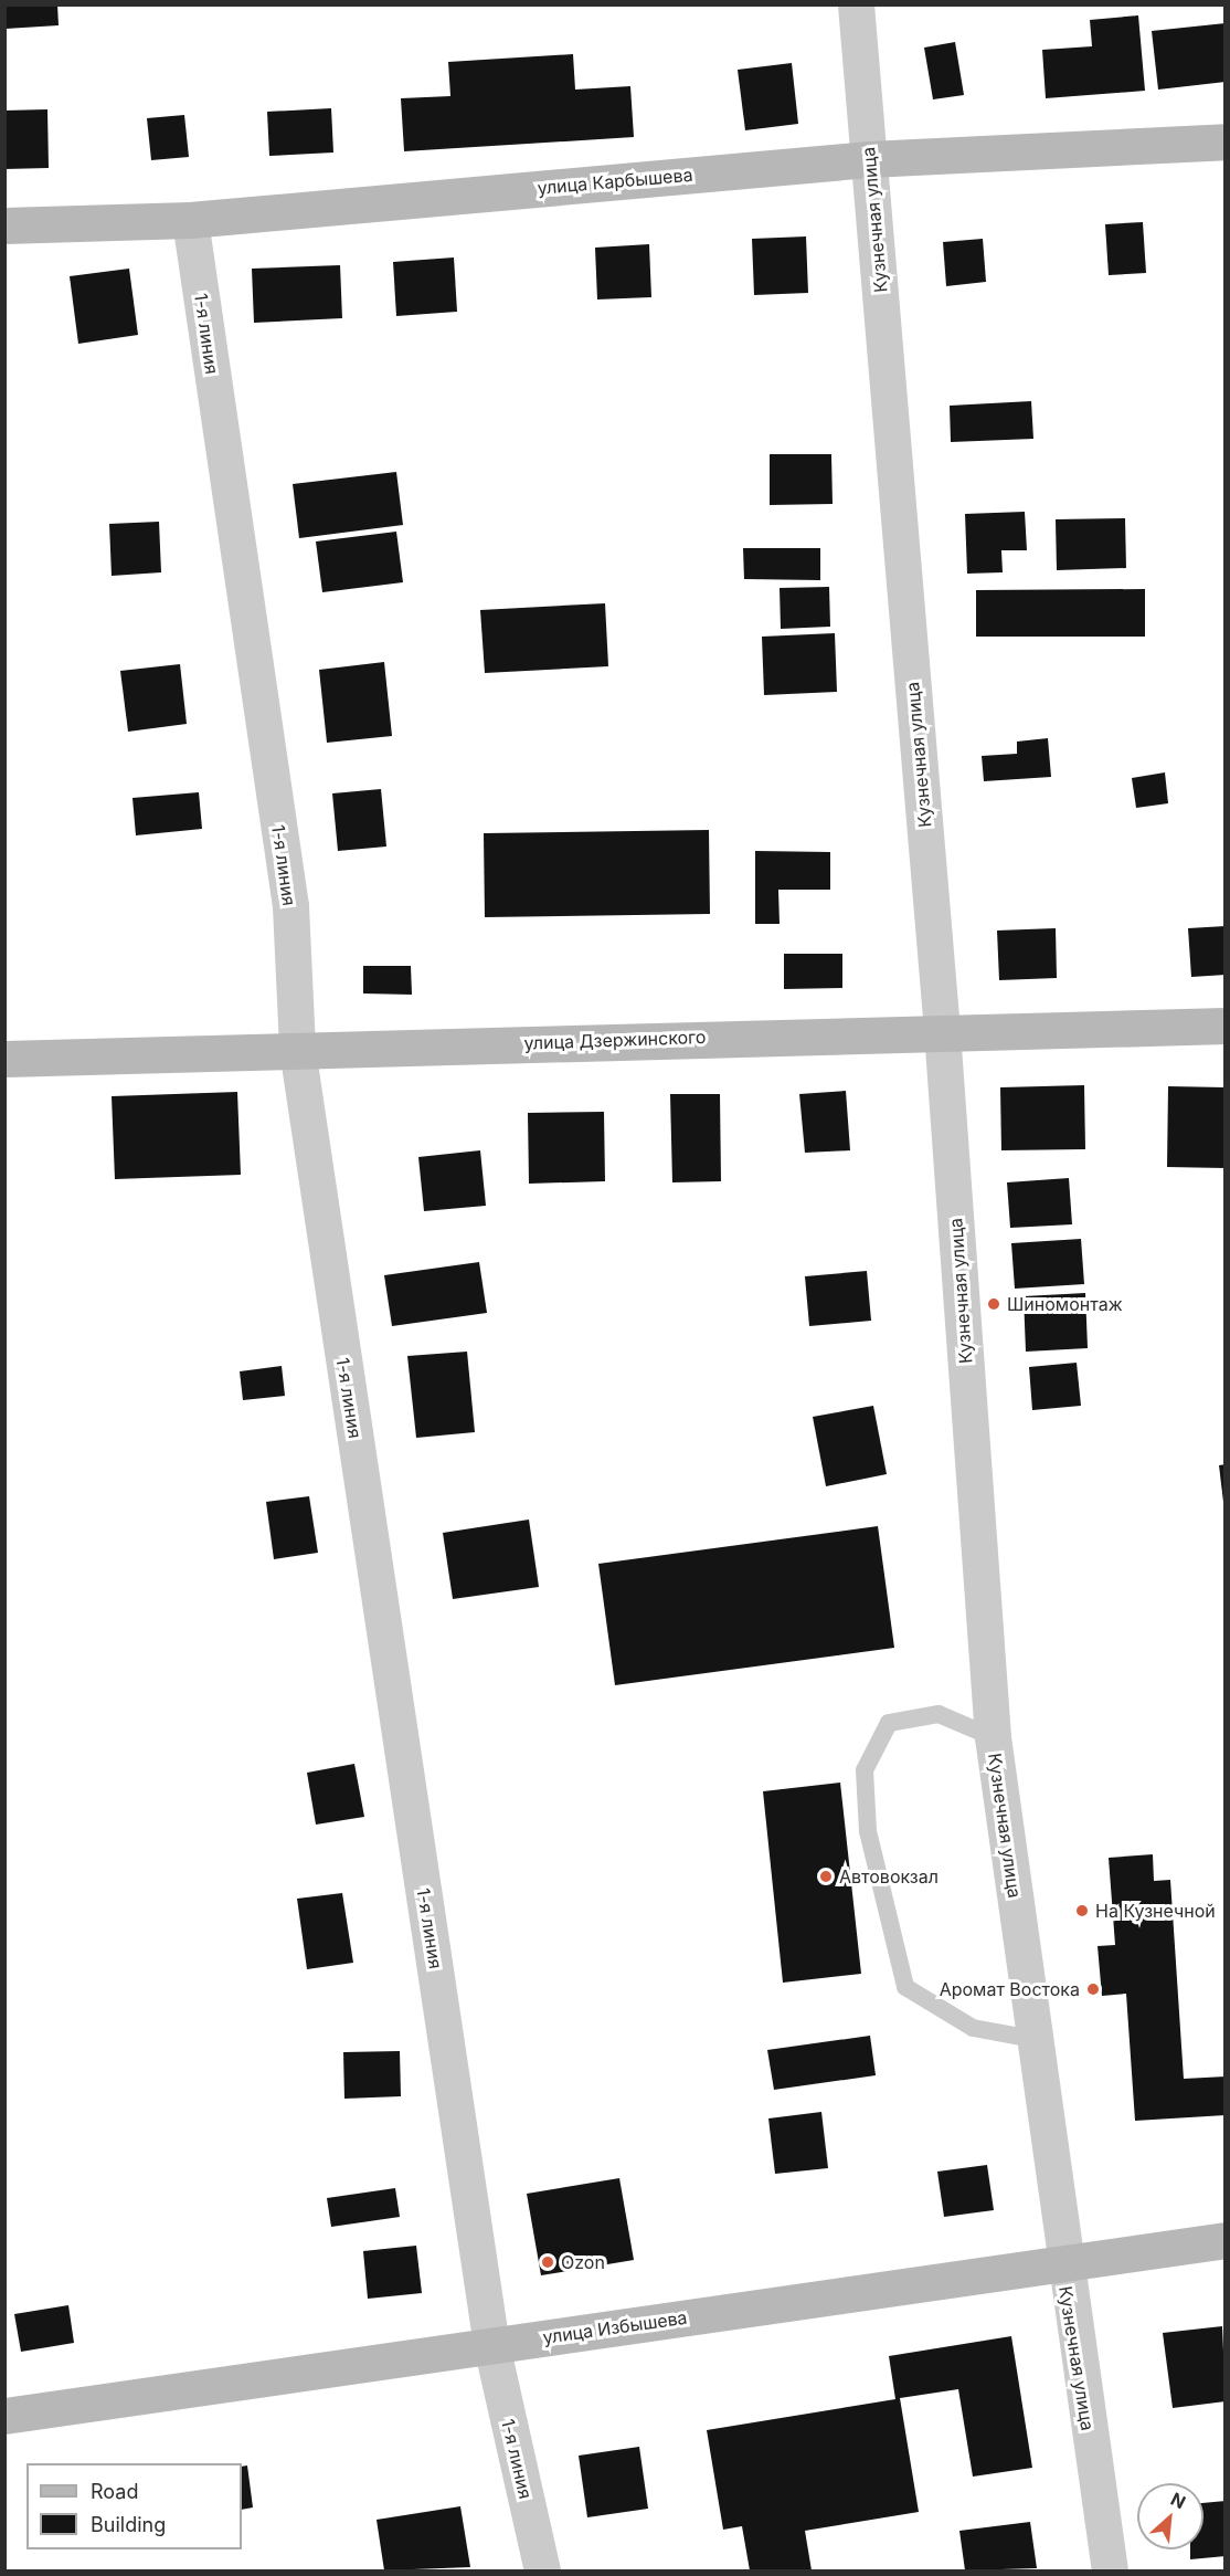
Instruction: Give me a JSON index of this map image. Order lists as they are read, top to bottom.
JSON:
{
  "streets": {
    "street": [
      "улица Карбышева",
      "Кузнечная улица",
      "1-я линия",
      "улица Дзержинского",
      "улица Избышева"
    ]
  },
  "crossings": [
    ["улица Карбышева", "Кузнечная улица"],
    ["улица Карбышева", "1-я линия"],
    ["Кузнечная улица", "улица Дзержинского"],
    ["Кузнечная улица", "улица Избышева"],
    ["1-я линия", "улица Дзержинского"],
    ["1-я линия", "улица Избышева"]
  ],
  "places": [
    "Шиномонтаж",
    "Автовокзал",
    "На Кузнечной",
    "Аромат Востока",
    "Ozon"
  ],
  "legend": ["Road", "Building"],
  "north": "top right"
}
